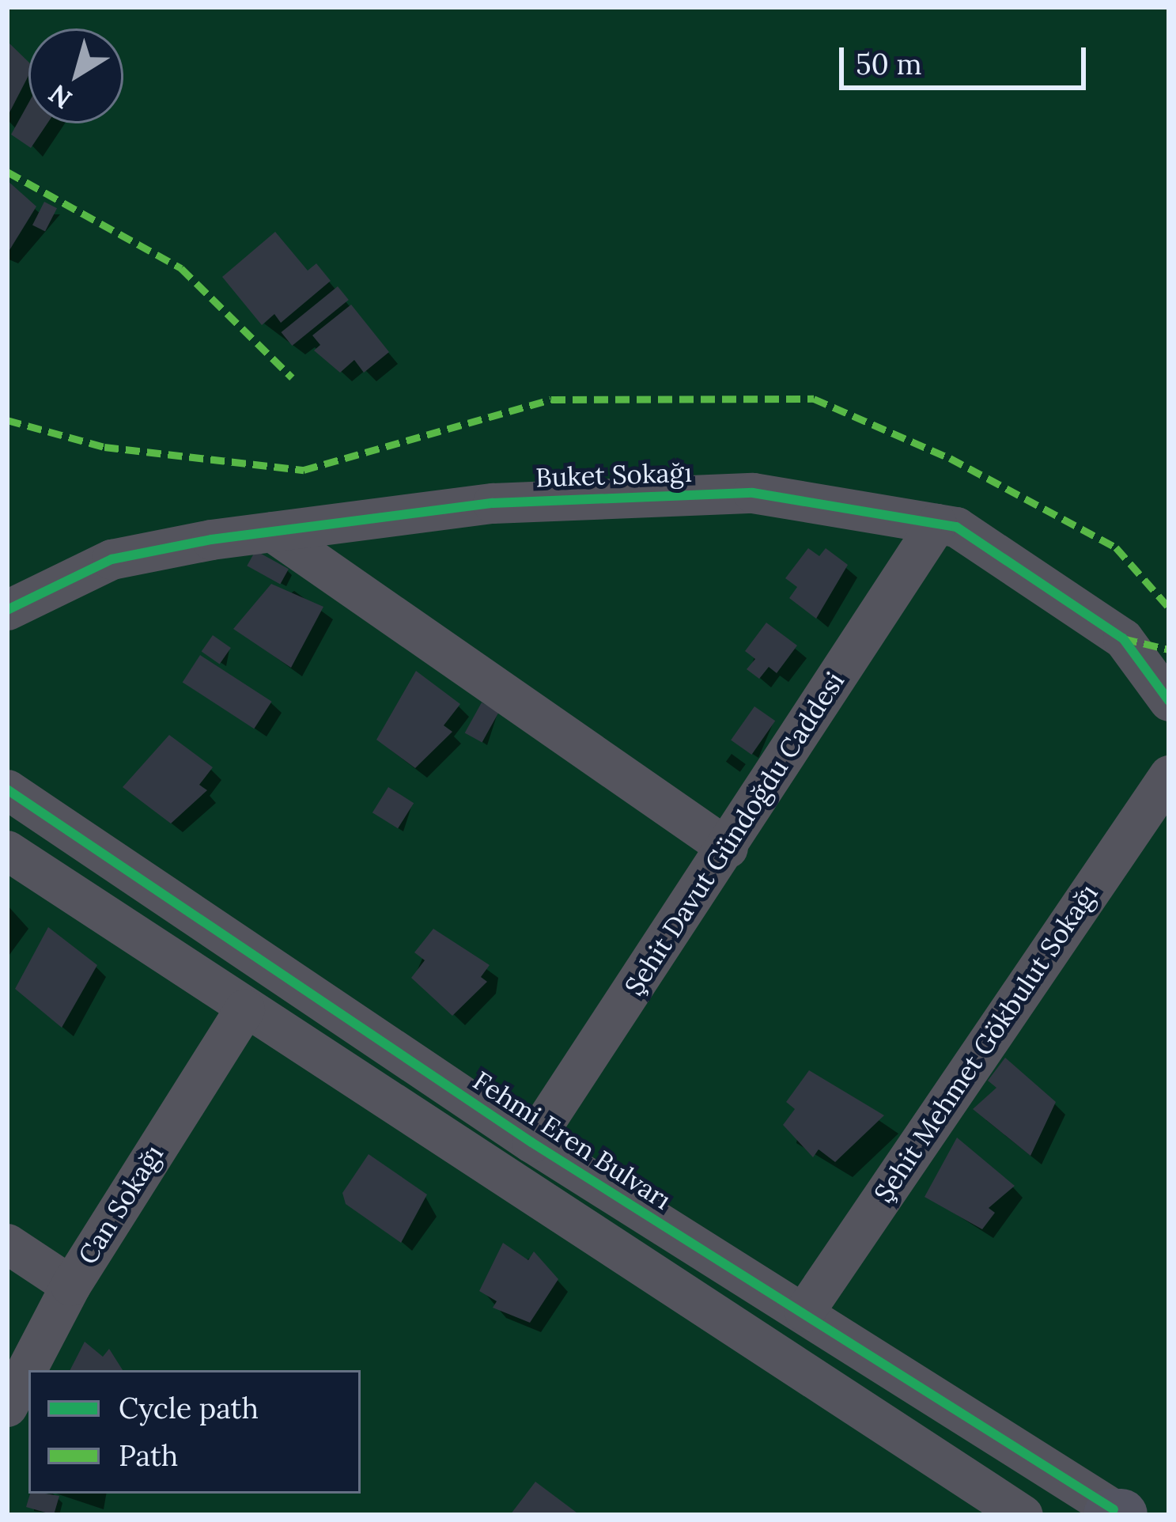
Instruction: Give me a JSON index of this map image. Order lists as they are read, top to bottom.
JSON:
{
  "streets": {
    "street": [
      "Buket Sokağı",
      "Şehit Davut Gündoğdu Caddesi",
      "Şehit Mehmet Gökbulut Sokağı",
      "Fehmi Eren Bulvarı",
      "Can Sokağı"
    ]
  },
  "crossings": [
    ["Buket Sokağı", "Şehit Davut Gündoğdu Caddesi"],
    ["Şehit Davut Gündoğdu Caddesi", "Fehmi Eren Bulvarı"],
    ["Şehit Mehmet Gökbulut Sokağı", "Fehmi Eren Bulvarı"]
  ],
  "legend": ["Cycle path", "Path"],
  "scale_bar": "50 m",
  "north": "bottom left"
}
